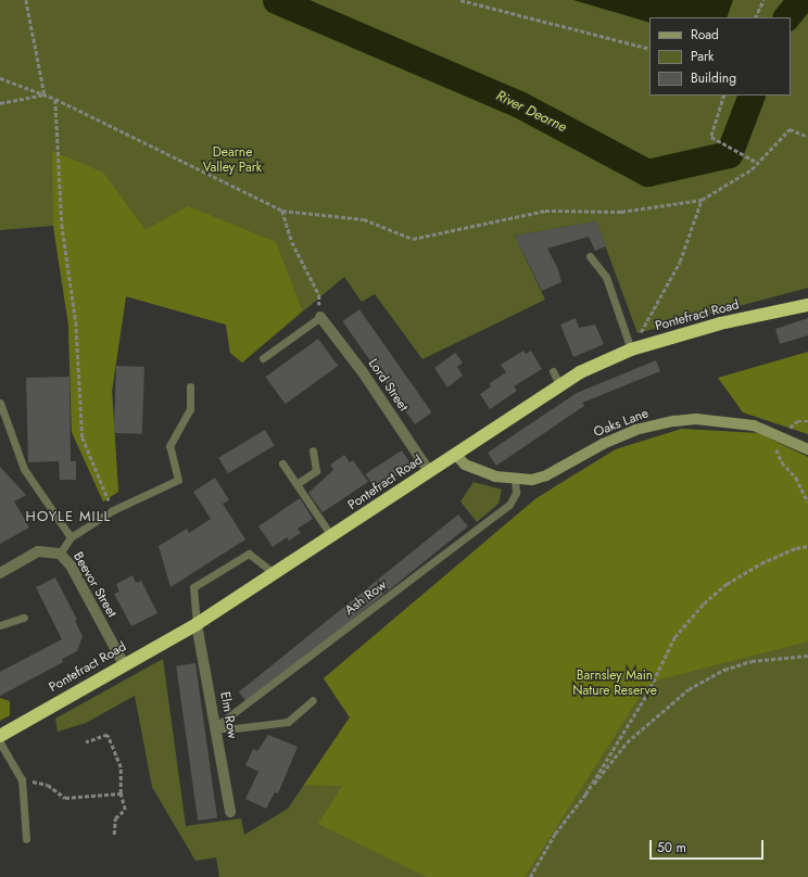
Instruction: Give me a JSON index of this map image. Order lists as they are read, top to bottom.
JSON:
{
  "streets": {
    "highway": ["Pontefract Road"],
    "street": [
      "Lord Street",
      "Oaks Lane",
      "Beevor Street",
      "Elm Row"
    ],
    "lane": ["Ash Row"]
  },
  "crossings": [
    ["Pontefract Road", "Lord Street"],
    ["Pontefract Road", "Oaks Lane"],
    ["Pontefract Road", "Beevor Street"],
    ["Pontefract Road", "Elm Row"],
    ["Oaks Lane", "Ash Row"],
    ["Ash Row", "Elm Row"]
  ],
  "districts": ["HOYLE MILL"],
  "water": ["River Dearne"],
  "parks": ["Dearne Valley Park", "Barnsley Main Nature Reserve"],
  "legend": ["Road", "Park", "Building"],
  "scale_bar": "50 m"
}
